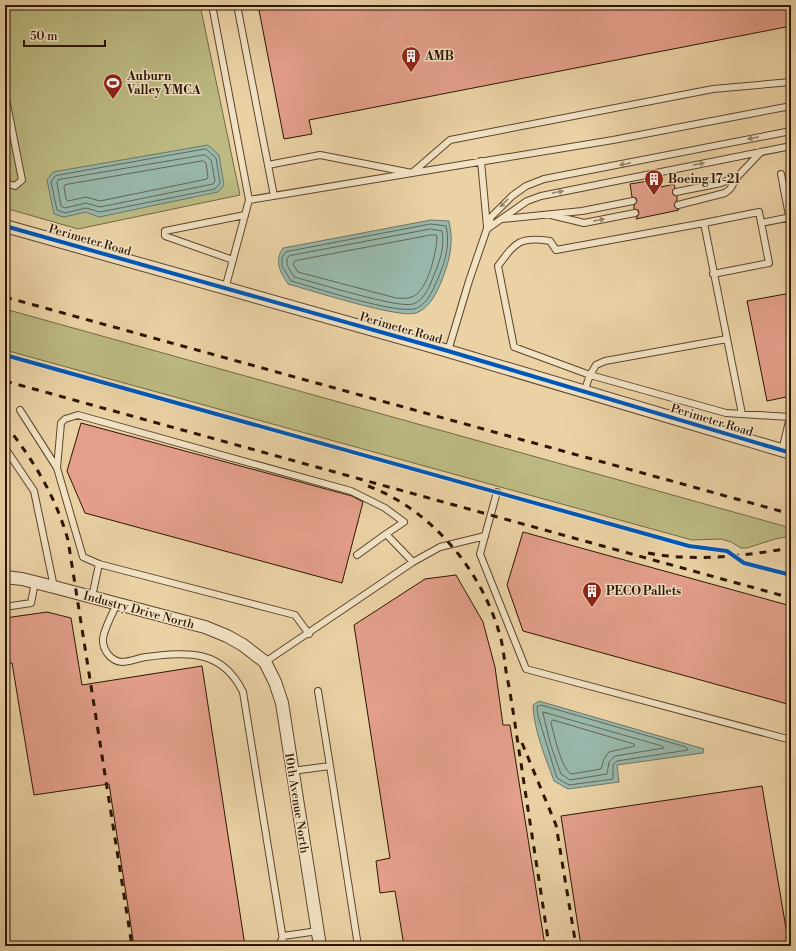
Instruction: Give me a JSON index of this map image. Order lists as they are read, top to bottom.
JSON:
{
  "streets": {
    "street": ["Perimeter Road", "Industry Drive North", "10th Avenue North"]
  },
  "crossings": [
    ["Industry Drive North", "10th Avenue North"]
  ],
  "places": {
    "building": ["AMB", "Boeing 17-21", "PECO Pallets"],
    "sports": ["Auburn Valley YMCA"]
  },
  "scale_bar": "50 m"
}
